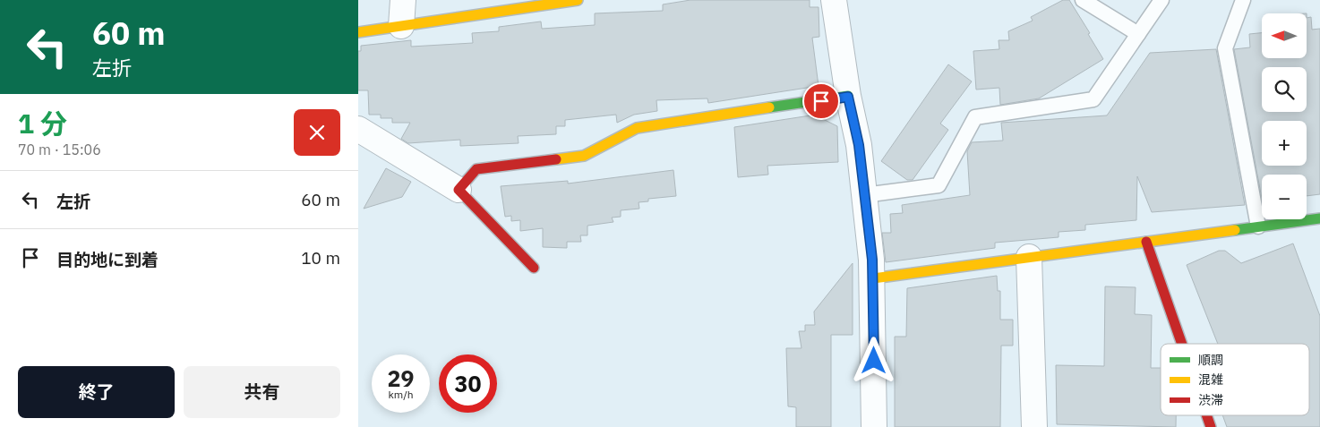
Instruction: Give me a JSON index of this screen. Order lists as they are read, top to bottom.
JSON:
{
  "legend": ["順調", "混雑", "渋滞"],
  "north": "left",
  "page": {
    "turn": ["60 m", "左折"],
    "map_buttons": ["+", "−"],
    "heading": ["1 分", "70 m · 15:06"],
    "list": [
      {
        "name": "左折",
        "value": "60 m"
      },
      {
        "name": "目的地に到着",
        "value": "10 m"
      }
    ],
    "speed": "29 km/h",
    "limit": "30",
    "buttons": ["終了", "共有"]
  }
}
